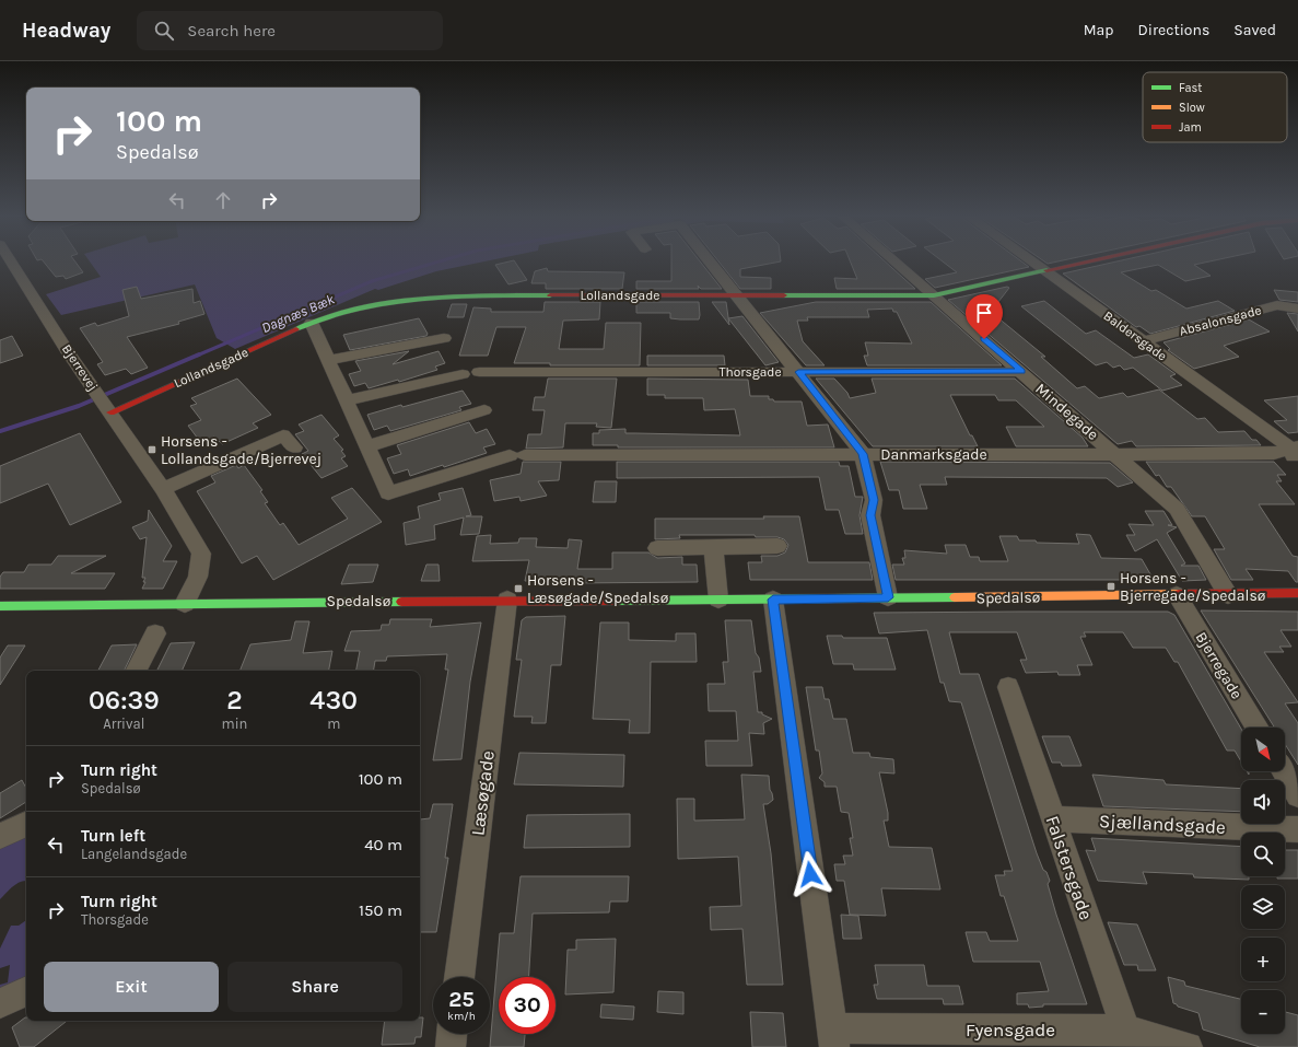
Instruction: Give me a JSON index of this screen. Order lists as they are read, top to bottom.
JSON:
{
  "streets": {
    "street": [
      "Lollandsgade",
      "Absalonsgade",
      "Baldersgade",
      "Bjerrevej",
      "Thorsgade",
      "Mindegade",
      "Danmarksgade",
      "Spedalsø",
      "Bjerregade",
      "Læsøgade",
      "Sjællandsgade",
      "Falstersgade",
      "Fyensgade"
    ]
  },
  "crossings": [
    ["Lollandsgade", "Baldersgade"],
    ["Lollandsgade", "Bjerrevej"],
    ["Lollandsgade", "Mindegade"],
    ["Absalonsgade", "Baldersgade"],
    ["Baldersgade", "Danmarksgade"],
    ["Bjerrevej", "Spedalsø"],
    ["Thorsgade", "Mindegade"],
    ["Mindegade", "Danmarksgade"],
    ["Mindegade", "Spedalsø"],
    ["Spedalsø", "Bjerregade"],
    ["Spedalsø", "Læsøgade"],
    ["Sjællandsgade", "Falstersgade"],
    ["Falstersgade", "Fyensgade"]
  ],
  "water": ["Dagnæs Bæk"],
  "places": {
    "transit": ["Horsens - Lollandsgade/Bjerrevej", "Horsens - Bjerregade/Spedalsø", "Horsens - Læsøgade/Spedalsø"]
  },
  "legend": ["Fast", "Slow", "Jam"],
  "north": "bottom right",
  "page": {
    "header": "Headway",
    "search": "Search here",
    "nav": ["Map", "Directions", "Saved"],
    "turn": ["100 m", "Spedalsø"],
    "eta": [
      "06:39",
      "Arrival",
      "2",
      "min",
      "430",
      "m"
    ],
    "map_buttons": ["+", "−"],
    "list": [
      {
        "name": "Turn right",
        "note": "Spedalsø",
        "value": "100 m"
      },
      {
        "name": "Turn left",
        "note": "Langelandsgade",
        "value": "40 m"
      },
      {
        "name": "Turn right",
        "note": "Thorsgade",
        "value": "150 m"
      }
    ],
    "buttons": ["Exit", "Share"],
    "speed": "25 km/h",
    "limit": "30"
  }
}
